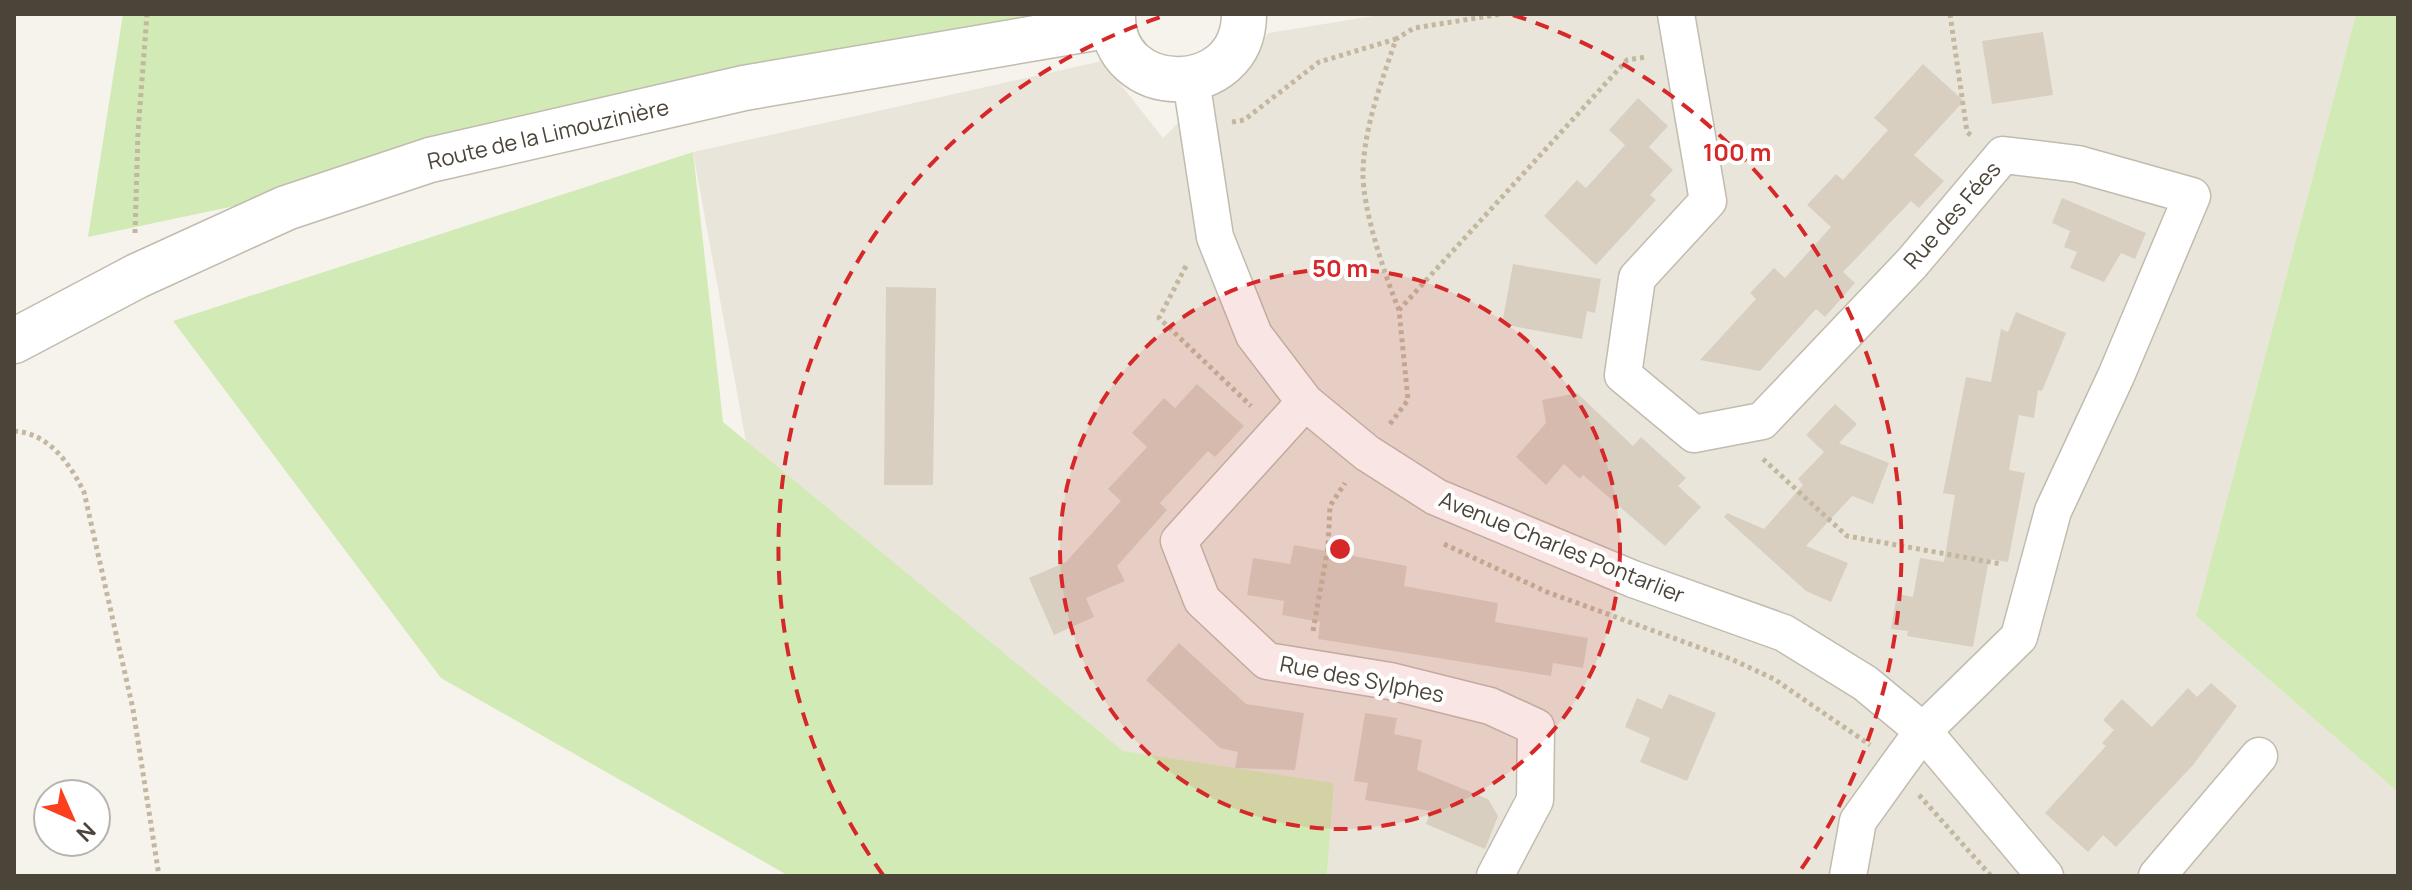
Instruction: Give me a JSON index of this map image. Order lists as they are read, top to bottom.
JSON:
{
  "streets": {
    "street": [
      "Route de la Limouzinière",
      "Rue des Fées",
      "Avenue Charles Pontarlier",
      "Rue des Sylphes"
    ]
  },
  "crossings": [
    ["Rue des Fées", "Avenue Charles Pontarlier"],
    ["Avenue Charles Pontarlier", "Rue des Sylphes"]
  ],
  "north": "bottom right",
  "rings": ["100 m", "50 m"]
}
